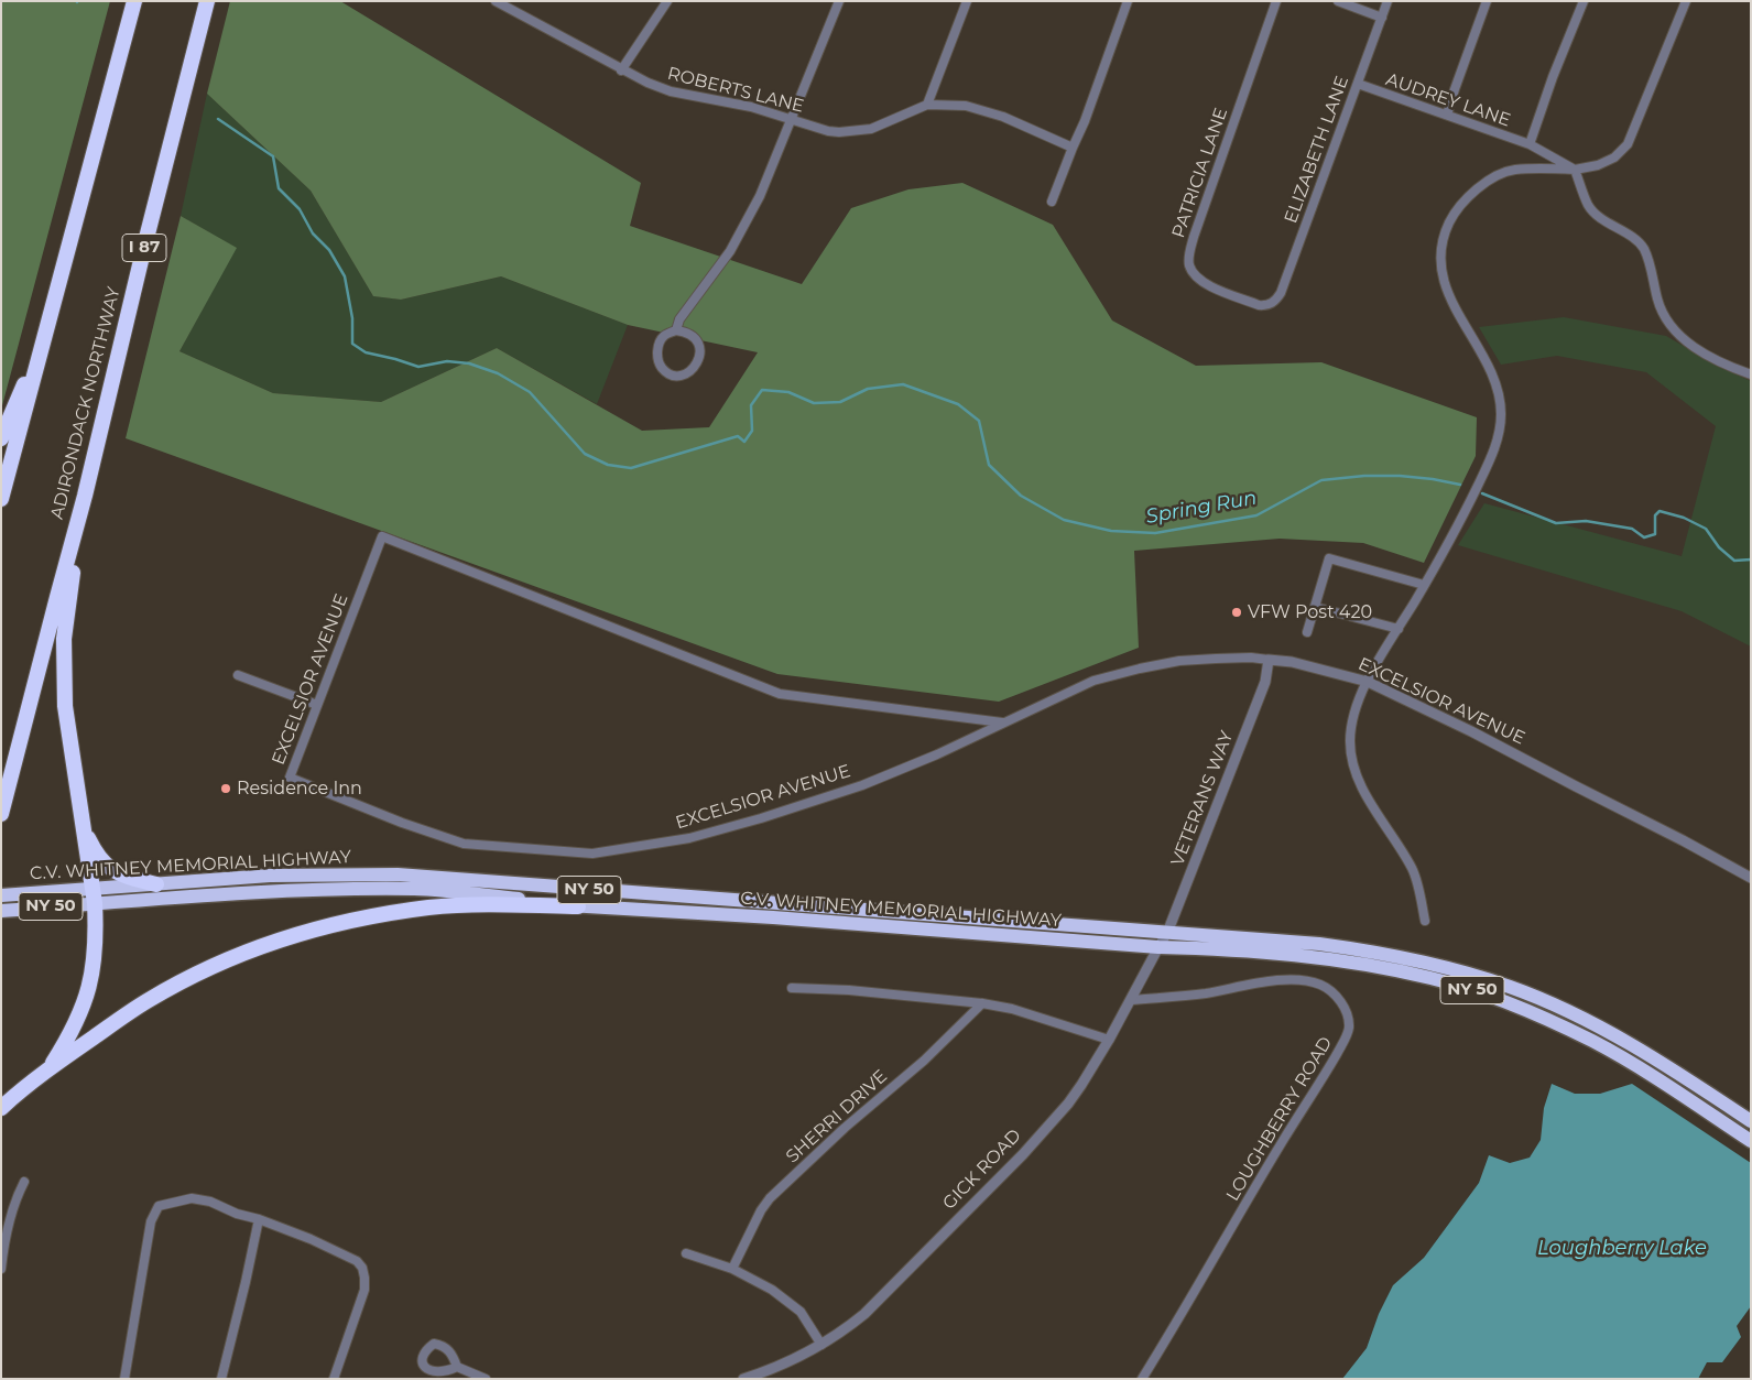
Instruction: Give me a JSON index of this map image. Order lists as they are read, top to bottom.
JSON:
{
  "streets": {
    "highway": [
      "I 87",
      "ADIRONDACK NORTHWAY",
      "C.V. WHITNEY MEMORIAL HIGHWAY",
      "NY 50"
    ],
    "street": [
      "ROBERTS LANE",
      "AUDREY LANE",
      "ELIZABETH LANE",
      "PATRICIA LANE",
      "EXCELSIOR AVENUE",
      "VETERANS WAY",
      "SHERRI DRIVE",
      "LOUGHBERRY ROAD",
      "GICK ROAD"
    ]
  },
  "crossings": [
    ["AUDREY LANE", "ELIZABETH LANE"],
    ["ELIZABETH LANE", "PATRICIA LANE"],
    ["EXCELSIOR AVENUE", "VETERANS WAY"],
    ["VETERANS WAY", "C.V. WHITNEY MEMORIAL HIGHWAY"],
    ["VETERANS WAY", "GICK ROAD"],
    ["C.V. WHITNEY MEMORIAL HIGHWAY", "GICK ROAD"],
    ["LOUGHBERRY ROAD", "GICK ROAD"]
  ],
  "water": ["Spring Run", "Loughberry Lake"],
  "places": ["VFW Post 420", "Residence Inn"]
}
